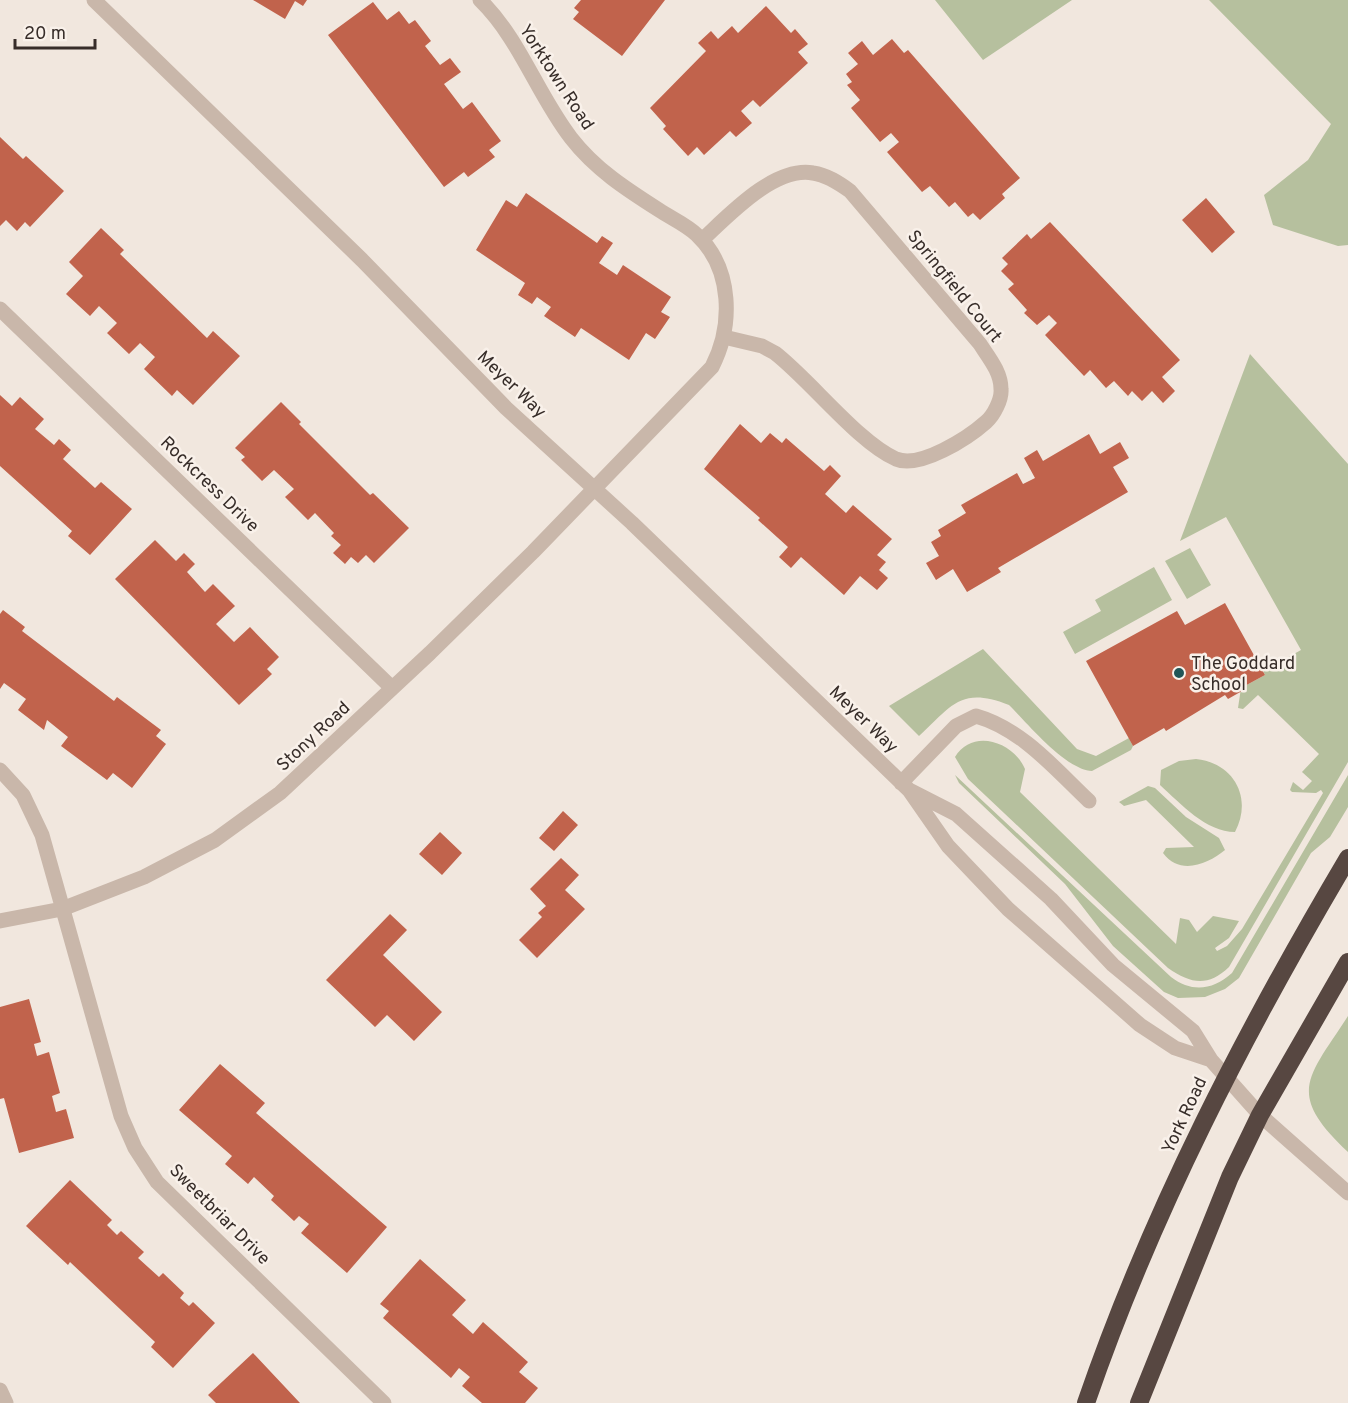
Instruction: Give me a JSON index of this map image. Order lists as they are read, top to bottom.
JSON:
{
  "streets": {
    "highway": ["York Road"],
    "street": [
      "Yorktown Road",
      "Springfield Court",
      "Meyer Way",
      "Rockcress Drive",
      "Stony Road",
      "Sweetbriar Drive"
    ]
  },
  "crossings": [
    ["Yorktown Road", "Springfield Court"],
    ["Meyer Way", "Stony Road"],
    ["Meyer Way", "York Road"],
    ["Rockcress Drive", "Stony Road"],
    ["Stony Road", "Sweetbriar Drive"]
  ],
  "places": ["The Goddard School"],
  "scale_bar": "20 m"
}
